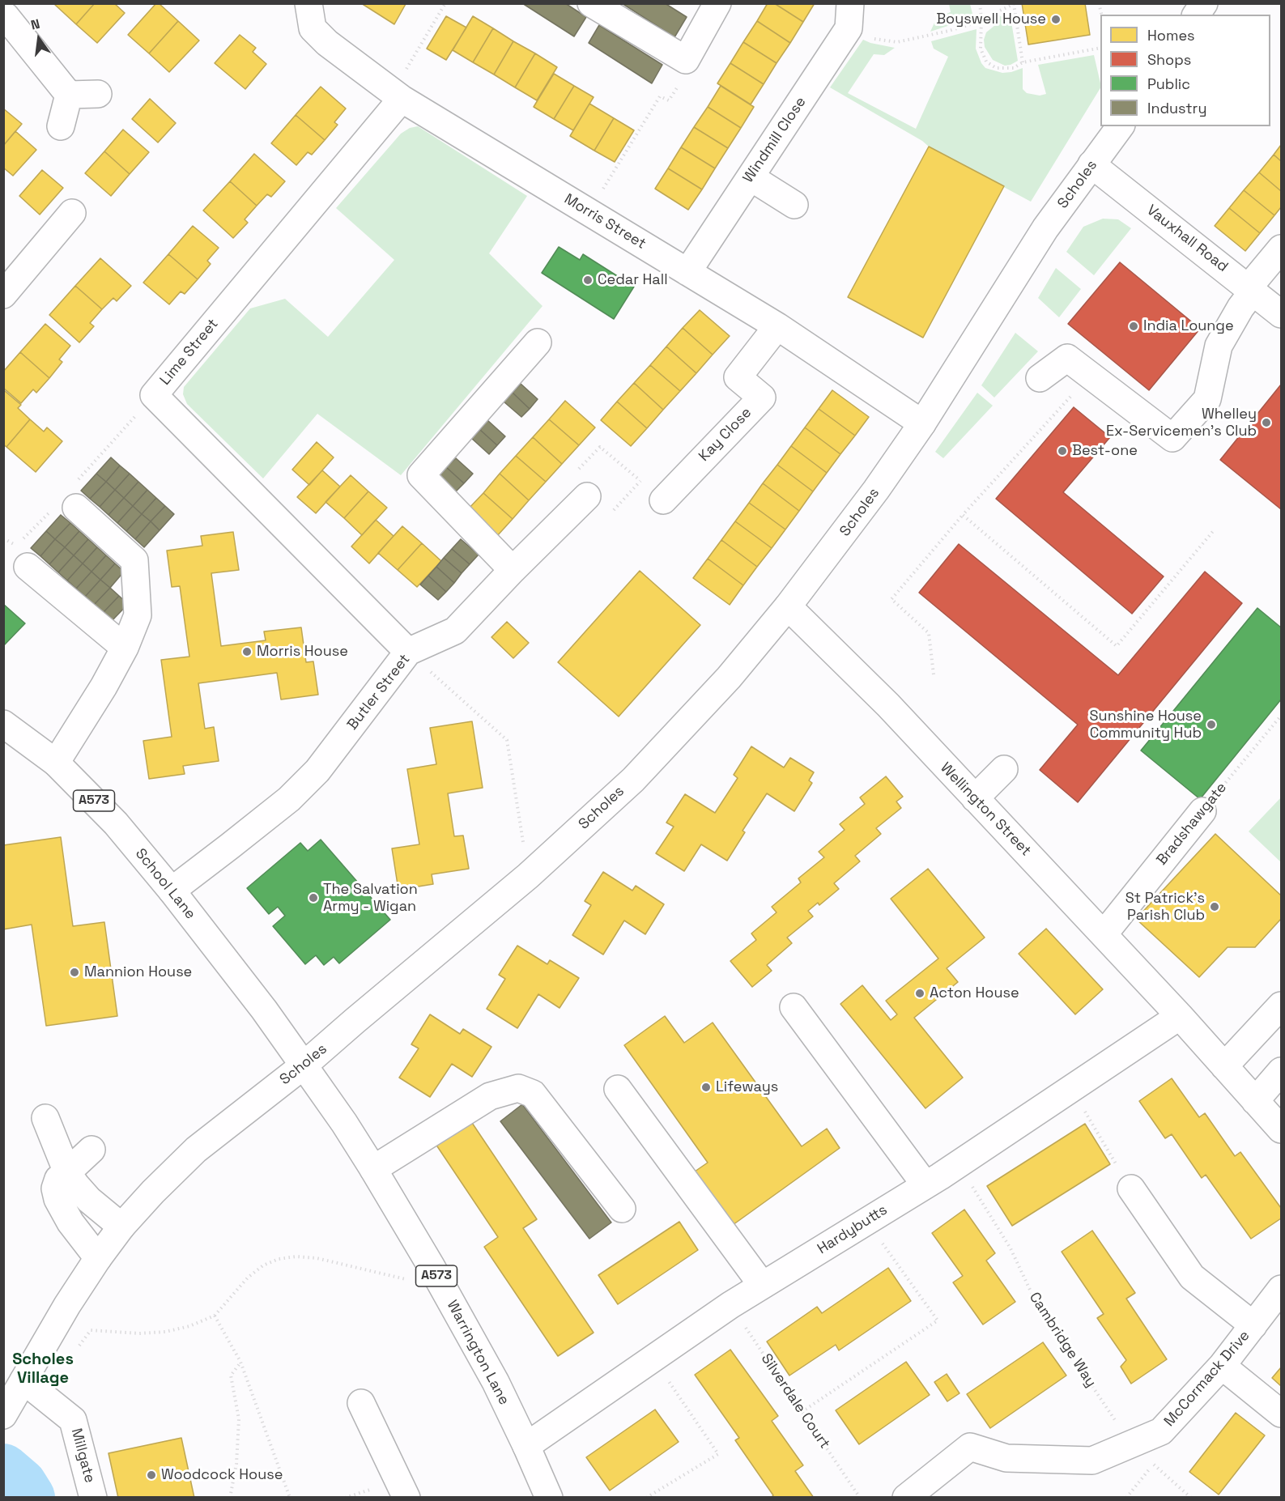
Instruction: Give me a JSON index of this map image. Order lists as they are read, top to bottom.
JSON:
{
  "streets": {
    "street": [
      "Windmill Close",
      "Scholes",
      "Morris Street",
      "Vauxhall Road",
      "Lime Street",
      "Kay Close",
      "Butler Street",
      "A573",
      "Wellington Street",
      "Bradshawgate",
      "School Lane",
      "Hardybutts",
      "Warrington Lane",
      "McCormack Drive",
      "Millgate"
    ],
    "path": ["Cambridge Way", "Silverdale Court"]
  },
  "crossings": [
    ["Windmill Close", "Morris Street"],
    ["Scholes", "Morris Street"],
    ["Scholes", "Vauxhall Road"],
    ["Scholes", "Wellington Street"],
    ["Scholes", "School Lane"],
    ["Scholes", "Warrington Lane"],
    ["Scholes", "Millgate"],
    ["Morris Street", "Lime Street"],
    ["Morris Street", "Kay Close"],
    ["Lime Street", "Butler Street"],
    ["Butler Street", "School Lane"],
    ["Wellington Street", "Bradshawgate"],
    ["Wellington Street", "Hardybutts"],
    ["School Lane", "Warrington Lane"],
    ["Hardybutts", "Cambridge Way"],
    ["Hardybutts", "Warrington Lane"],
    ["Hardybutts", "Silverdale Court"],
    ["Cambridge Way", "McCormack Drive"]
  ],
  "districts": ["Scholes Village"],
  "places": [
    "Boyswell House",
    "Cedar Hall",
    "India Lounge",
    "Whelley Ex-Servicemen's Club",
    "Best-one",
    "Morris House",
    "Sunshine House Community Hub",
    "The Salvation Army - Wigan",
    "St Patrick's Parish Club",
    "Mannion House",
    "Acton House",
    "Lifeways",
    "Woodcock House"
  ],
  "legend": [
    "Homes",
    "Shops",
    "Public",
    "Industry"
  ],
  "north": "top"
}
